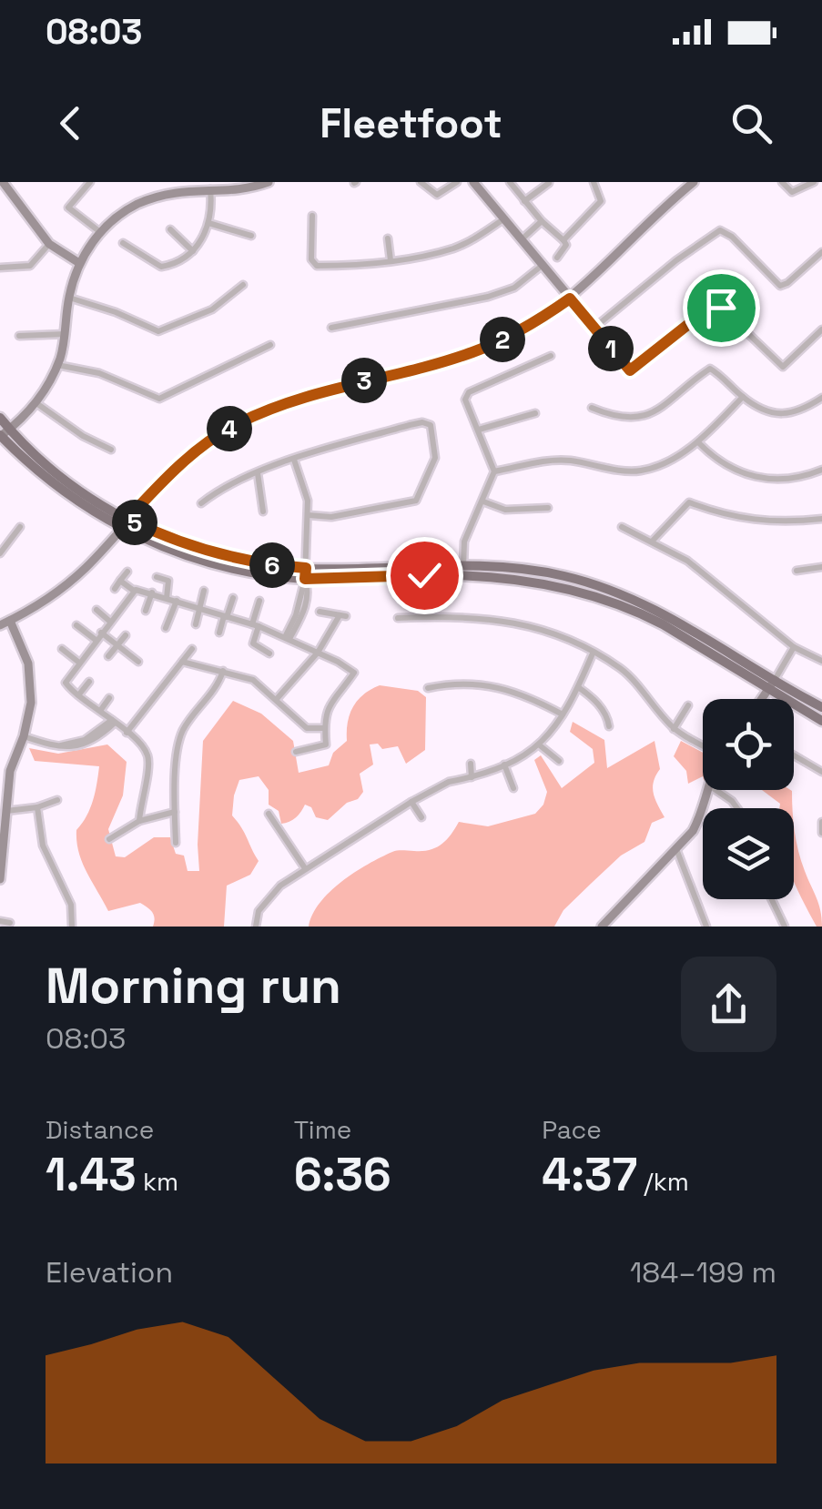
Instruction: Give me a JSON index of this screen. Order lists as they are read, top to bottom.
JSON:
{
  "page": {
    "status": "08:03",
    "header": "Fleetfoot",
    "pins": [
      "2",
      "1",
      "3",
      "4",
      "5",
      "6"
    ],
    "heading": ["Morning run", "08:03"],
    "stats": [
      ["Distance", "1.43 km"],
      ["Time", "6:36"],
      ["Pace", "4:37 /km"]
    ],
    "chart": ["Elevation", "184–199 m"]
  }
}
